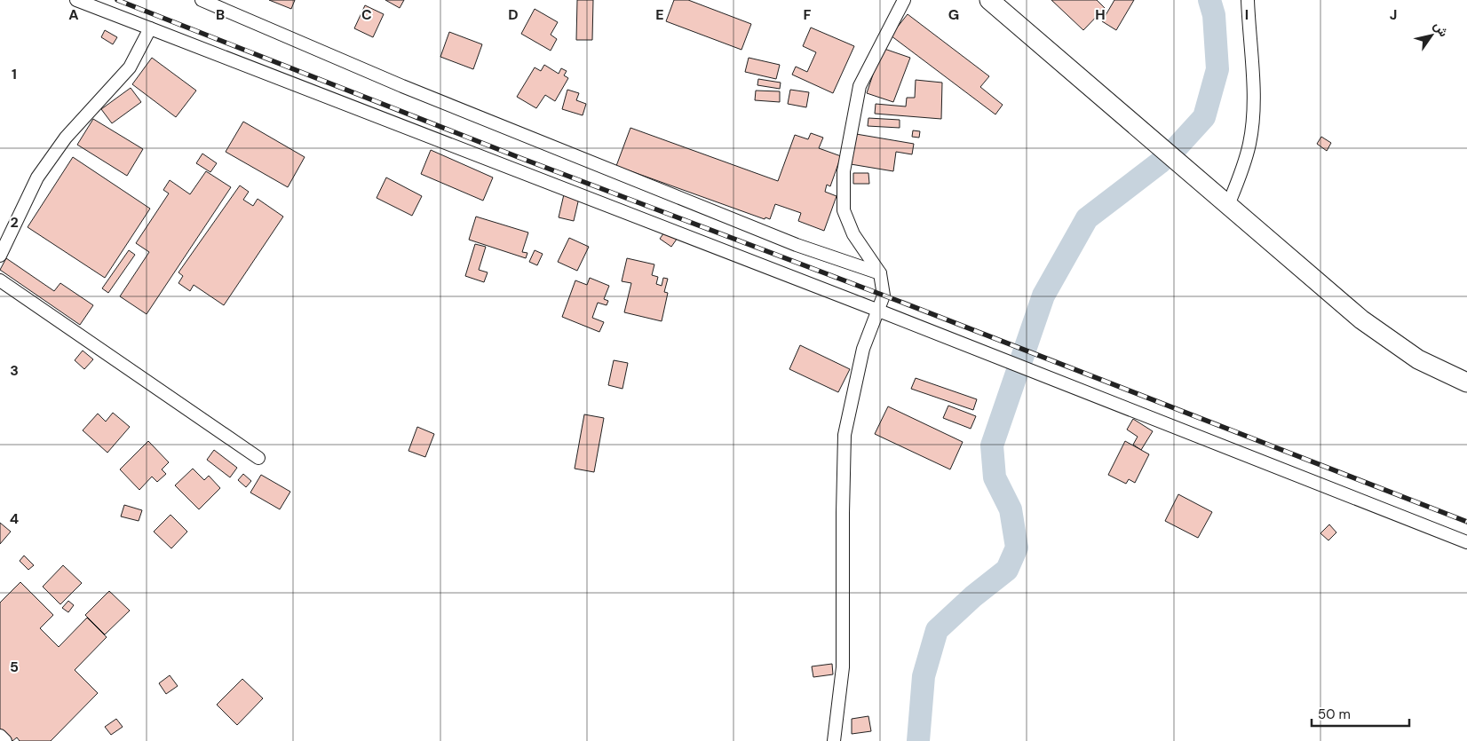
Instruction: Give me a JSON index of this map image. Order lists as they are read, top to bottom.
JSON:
{
  "scale_bar": "50 m",
  "north": "top right",
  "grid": {
    "columns": [
      "A",
      "B",
      "C",
      "D",
      "E",
      "F",
      "G",
      "H",
      "I",
      "J"
    ],
    "rows": [
      "1",
      "2",
      "3",
      "4",
      "5"
    ]
  }
}
